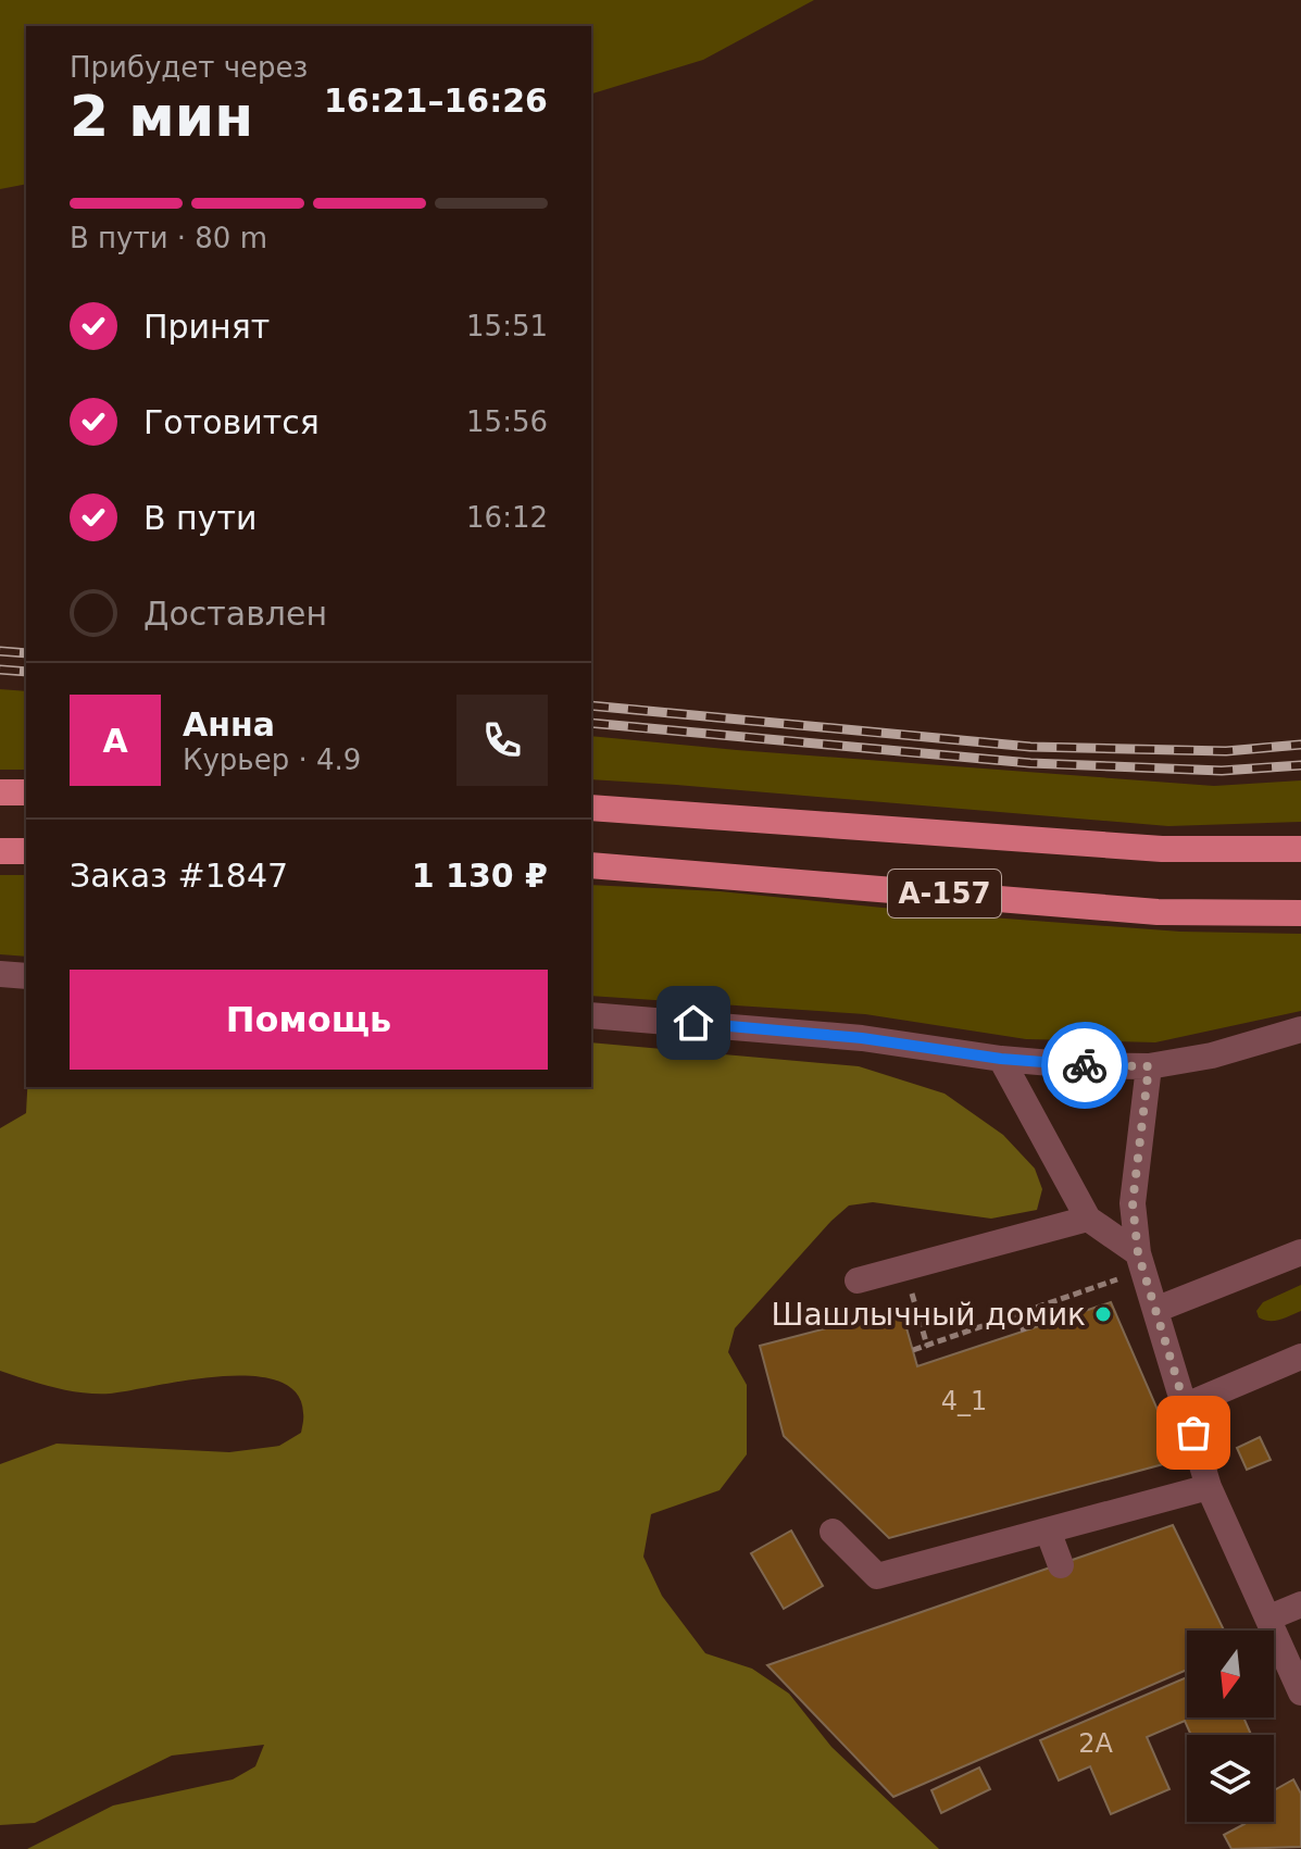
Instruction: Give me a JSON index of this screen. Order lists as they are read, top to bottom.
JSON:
{
  "streets": {
    "main road": ["А-157"]
  },
  "places": ["Шашлычный домик"],
  "house_numbers": ["4_1", "2А"],
  "north": "bottom",
  "page": {
    "heading": ["2 мин", "Прибудет через", "16:21–16:26"],
    "panel": [
      "Анна",
      "Курьер · 4.9",
      "Заказ #1847",
      "1 130 ₽"
    ],
    "bar": "В пути · 80 m",
    "list": [
      ["Принят", "15:51"],
      ["Готовится", "15:56"],
      ["В пути", "16:12"],
      "Доставлен"
    ],
    "round": "А",
    "buttons": "Помощь"
  }
}
